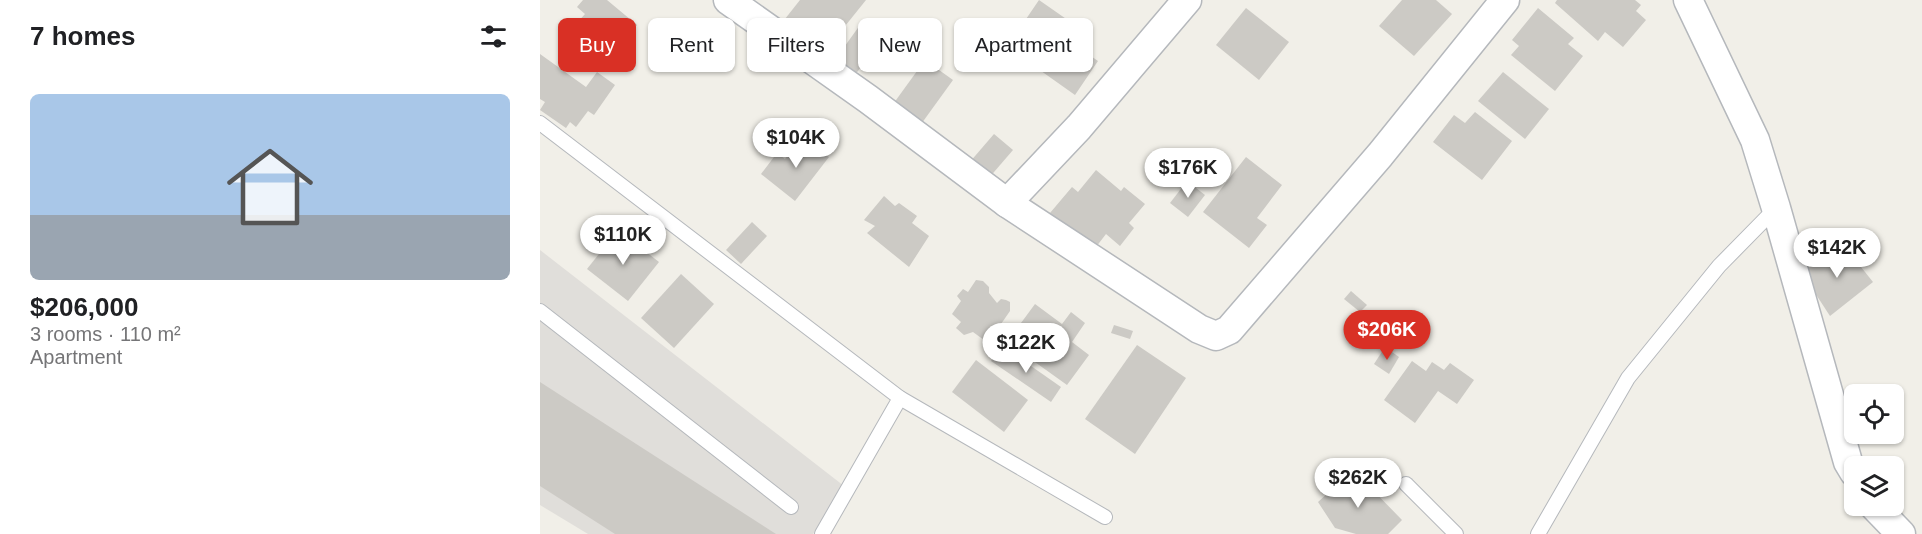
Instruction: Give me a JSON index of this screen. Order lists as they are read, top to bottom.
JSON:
{
  "page": {
    "heading": "7 homes",
    "chip": [
      "Buy",
      "Rent",
      "Filters",
      "New",
      "Apartment"
    ],
    "list": [
      {
        "name": "$206,000",
        "note": "3 rooms · 110 m² · Apartment"
      }
    ],
    "price": [
      "$104K",
      "$176K",
      "$110K",
      "$142K",
      "$206K",
      "$122K",
      "$262K"
    ]
  }
}
